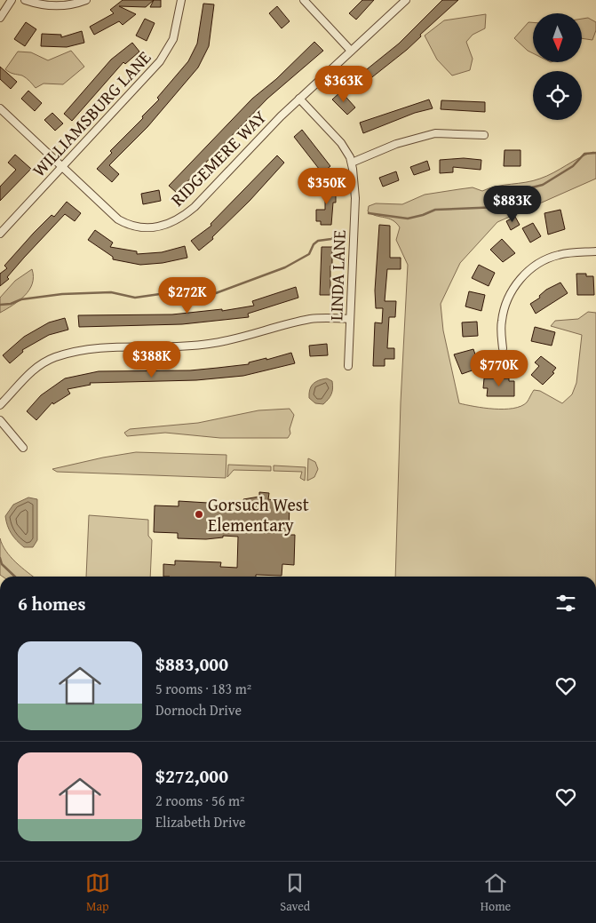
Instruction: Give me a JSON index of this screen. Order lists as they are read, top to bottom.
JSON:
{
  "streets": {
    "street": ["WILLIAMSBURG LANE", "RIDGEMERE WAY", "LINDA LANE"]
  },
  "crossings": [
    ["WILLIAMSBURG LANE", "RIDGEMERE WAY"],
    ["RIDGEMERE WAY", "LINDA LANE"]
  ],
  "places": ["Gorsuch West Elementary"],
  "north": "bottom",
  "page": {
    "price": [
      "$363K",
      "$350K",
      "$883K",
      "$272K",
      "$388K",
      "$770K"
    ],
    "heading": "6 homes",
    "list": [
      {
        "name": "$883,000",
        "note": "5 rooms · 183 m² · Dornoch Drive"
      },
      {
        "name": "$272,000",
        "note": "2 rooms · 56 m² · Elizabeth Drive"
      }
    ],
    "tabs": ["Map", "Saved", "Home"]
  }
}
